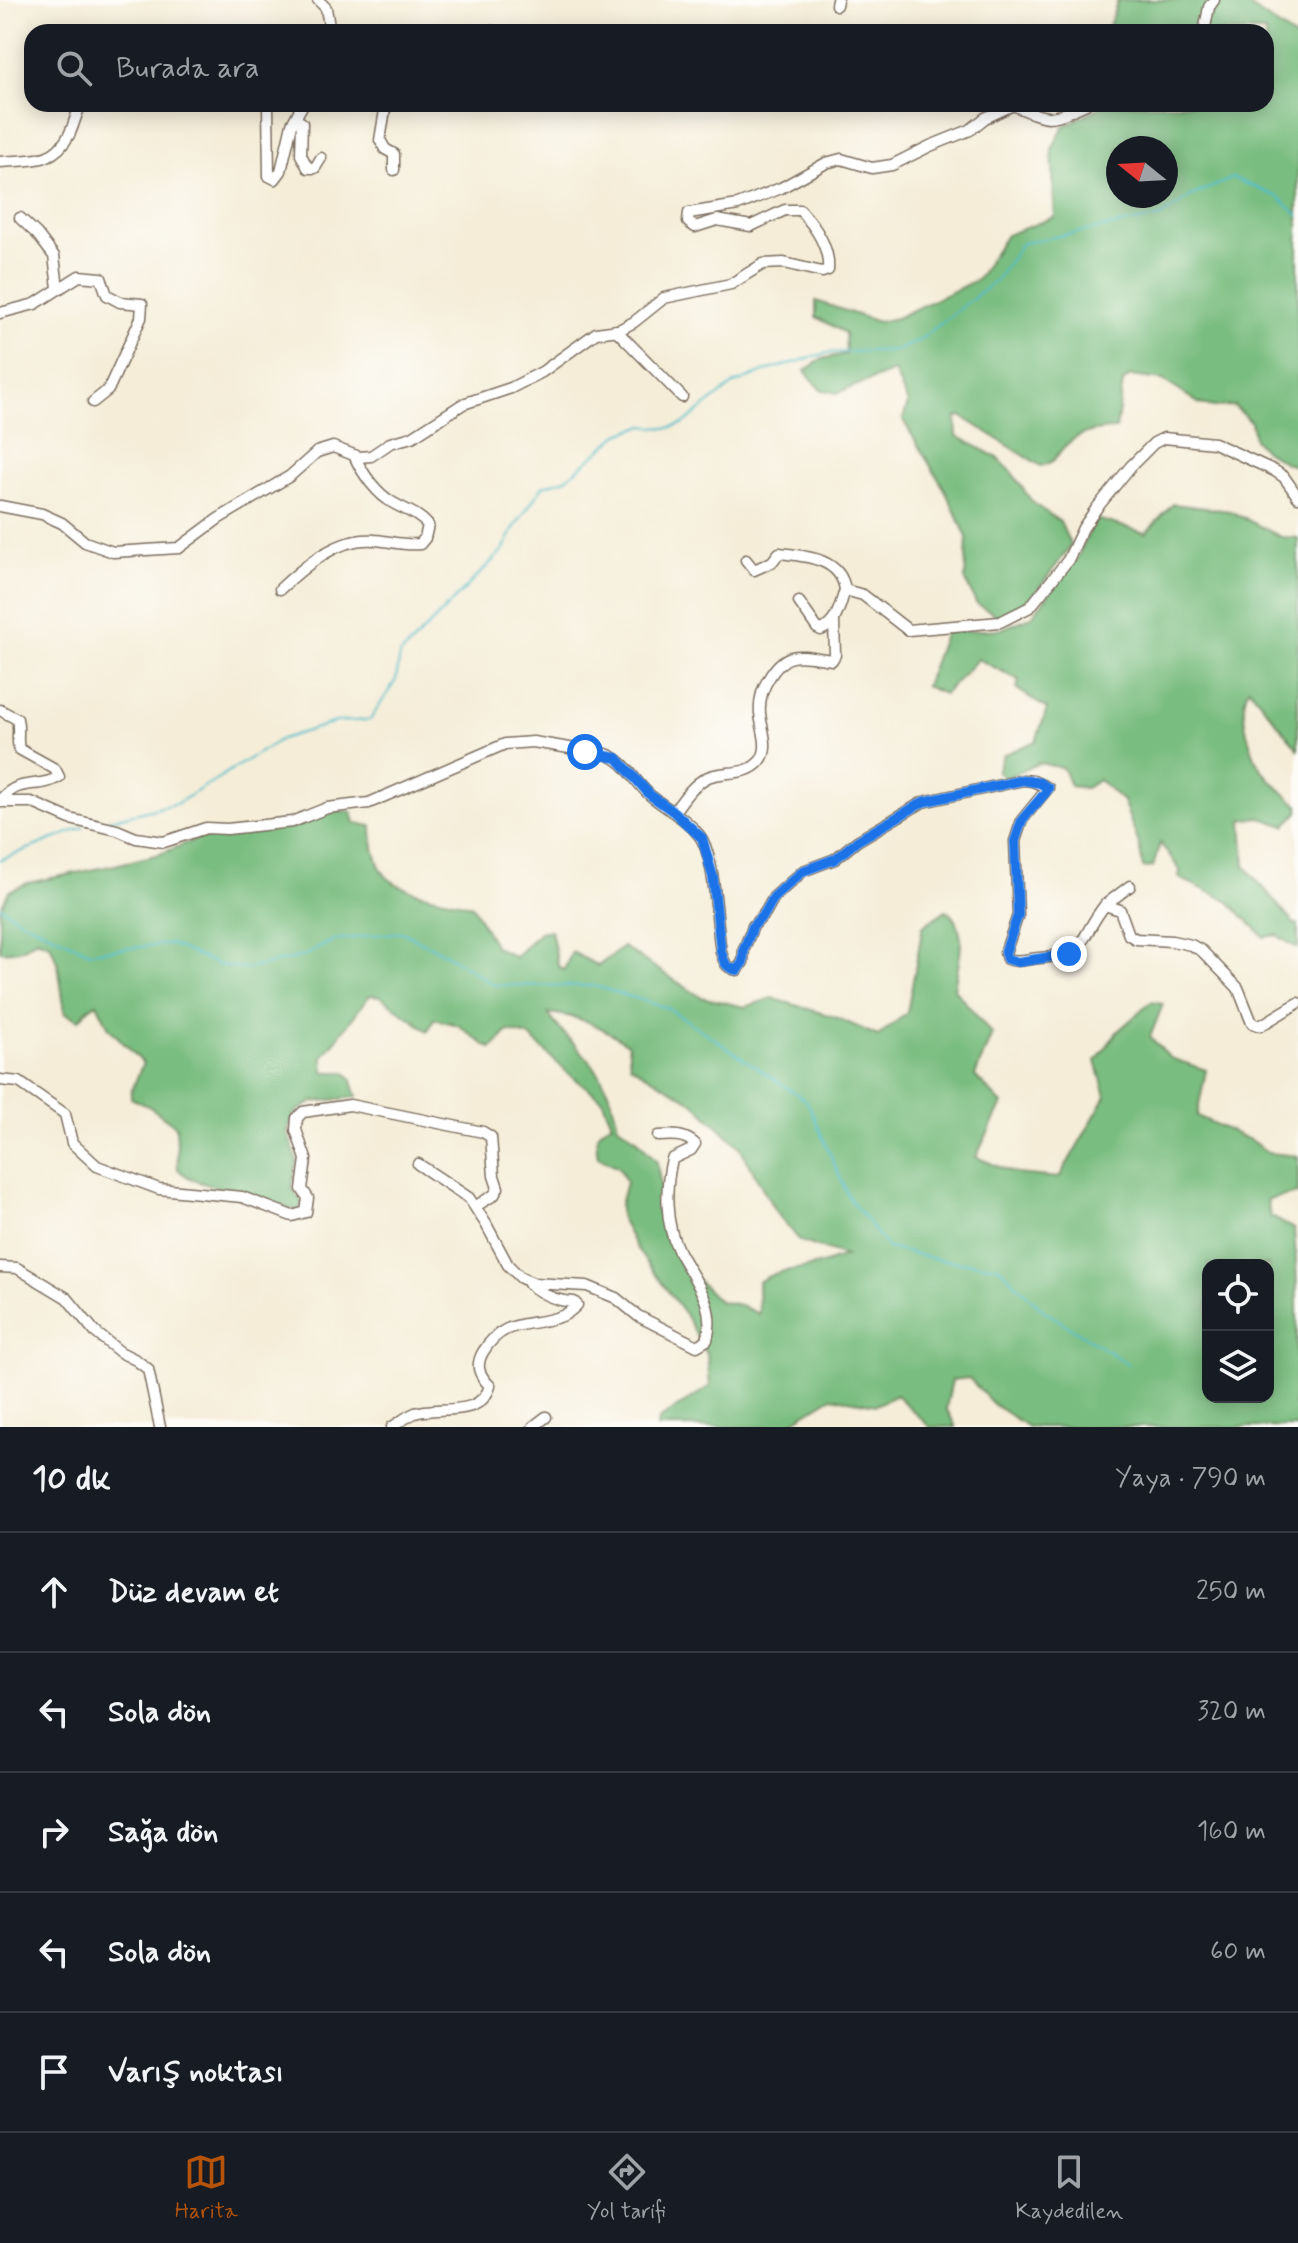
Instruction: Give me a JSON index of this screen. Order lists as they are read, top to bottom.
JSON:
{
  "north": "left",
  "page": {
    "search": "Burada ara",
    "heading": ["10 dk", "Yaya · 790 m"],
    "list": [
      ["Düz devam et", "250 m"],
      ["Sola dön", "320 m"],
      ["Sağa dön", "160 m"],
      ["Sola dön", "60 m"],
      "Varış noktası"
    ],
    "nav": ["Harita", "Yol tarifi", "Kaydedilen"]
  }
}
